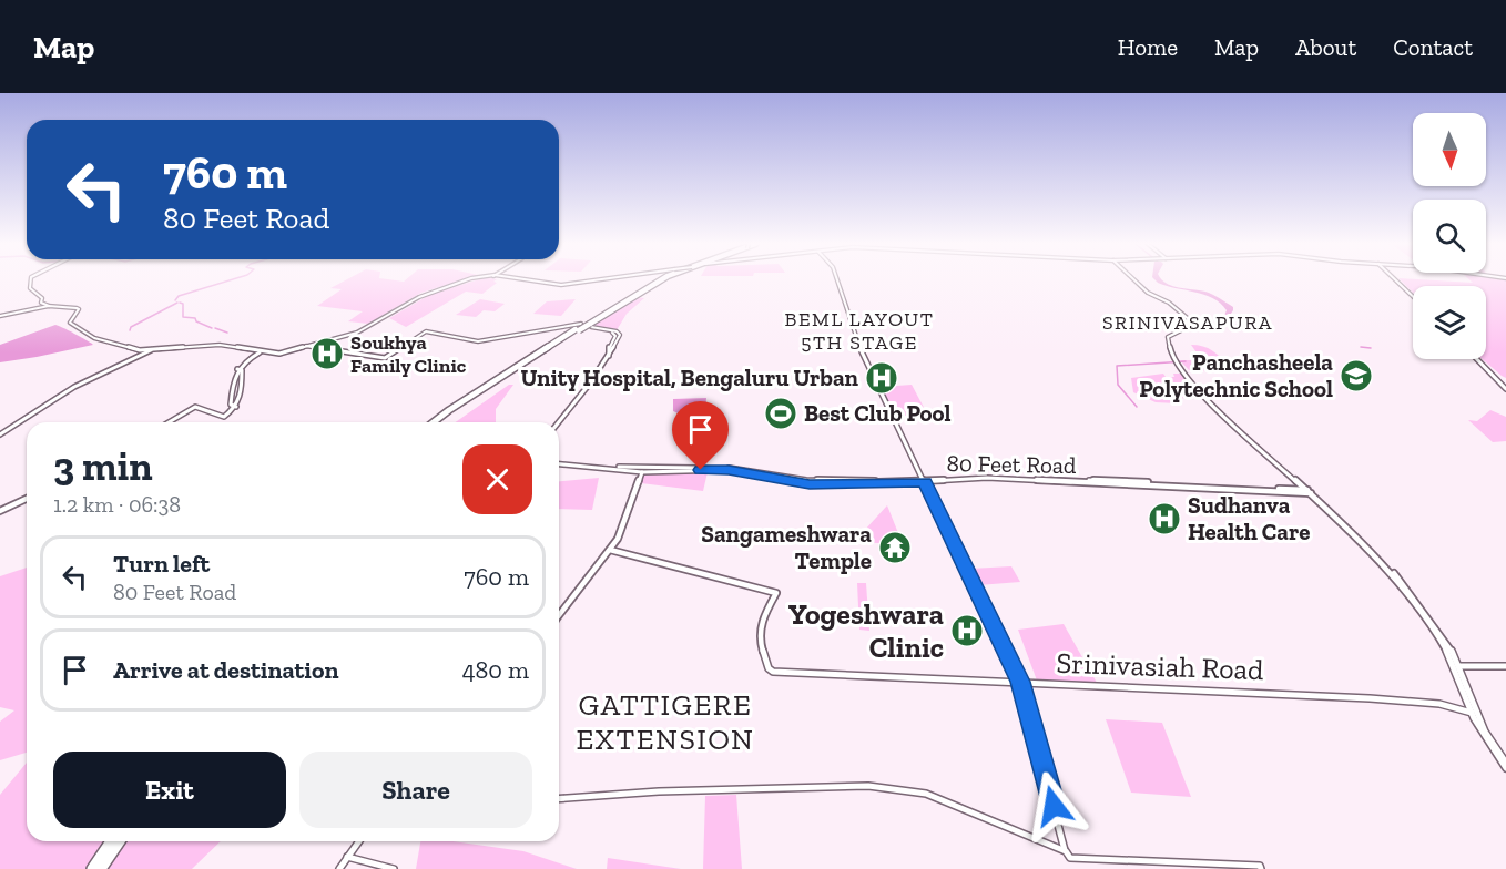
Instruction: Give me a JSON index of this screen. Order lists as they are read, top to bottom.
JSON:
{
  "streets": {
    "main road": ["80 Feet Road", "Srinivasiah Road"]
  },
  "districts": ["BEML LAYOUT 5TH STAGE", "SRINIVASAPURA", "GATTIGERE EXTENSION"],
  "places": {
    "hospital": [
      "Soukhya Family Clinic",
      "Unity Hospital, Bengaluru Urban",
      "Sudhanva Health Care",
      "Yogeshwara Clinic"
    ],
    "school or university": ["Panchasheela Polytechnic School"],
    "sports": ["Best Club Pool"],
    "temple": ["Sangameshwara Temple"]
  },
  "north": "bottom",
  "page": {
    "header": "Map",
    "nav": [
      "Home",
      "Map",
      "About",
      "Contact"
    ],
    "turn": ["760 m", "80 Feet Road"],
    "heading": ["3 min", "1.2 km · 06:38"],
    "list": [
      {
        "name": "Turn left",
        "note": "80 Feet Road",
        "value": "760 m"
      },
      {
        "name": "Arrive at destination",
        "value": "480 m"
      }
    ],
    "buttons": ["Exit", "Share"]
  }
}
